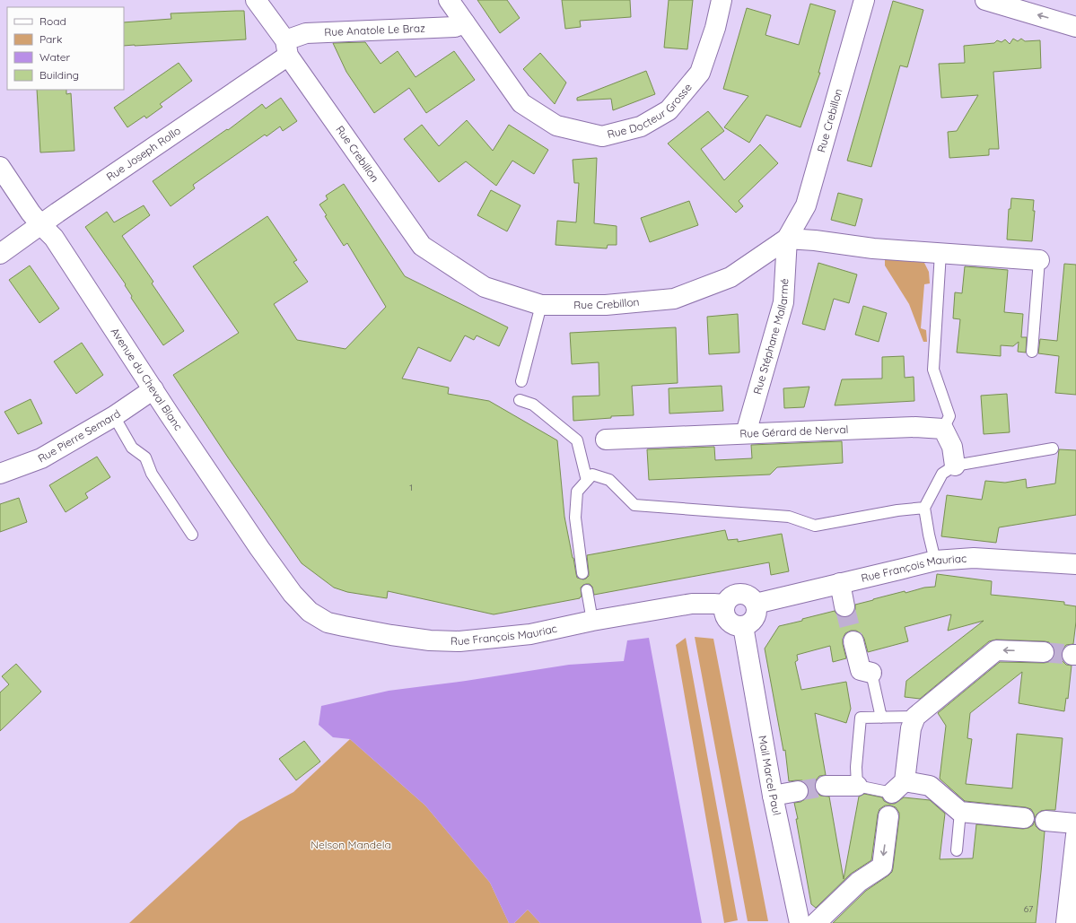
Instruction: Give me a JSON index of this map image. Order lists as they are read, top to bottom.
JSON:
{
  "streets": {
    "street": [
      "Rue Anatole Le Braz",
      "Rue Docteur Grosse",
      "Rue Crebillon",
      "Rue Joseph Rollo",
      "Rue Stéphane Mallarmé",
      "Avenue du Cheval Blanc",
      "Rue Gérard de Nerval",
      "Rue Pierre Semard",
      "Rue François Mauriac",
      "Mail Marcel Paul"
    ]
  },
  "crossings": [
    ["Rue Anatole Le Braz", "Rue Docteur Grosse"],
    ["Rue Anatole Le Braz", "Rue Crebillon"],
    ["Rue Anatole Le Braz", "Rue Joseph Rollo"],
    ["Rue Crebillon", "Rue Joseph Rollo"],
    ["Rue Crebillon", "Rue Stéphane Mallarmé"],
    ["Rue Joseph Rollo", "Avenue du Cheval Blanc"],
    ["Rue Stéphane Mallarmé", "Rue Gérard de Nerval"],
    ["Avenue du Cheval Blanc", "Rue Pierre Semard"],
    ["Avenue du Cheval Blanc", "Rue François Mauriac"],
    ["Rue François Mauriac", "Mail Marcel Paul"]
  ],
  "parks": ["Nelson Mandela"],
  "house_numbers": ["1", "67"],
  "legend": [
    "Road",
    "Park",
    "Water",
    "Building"
  ]
}
